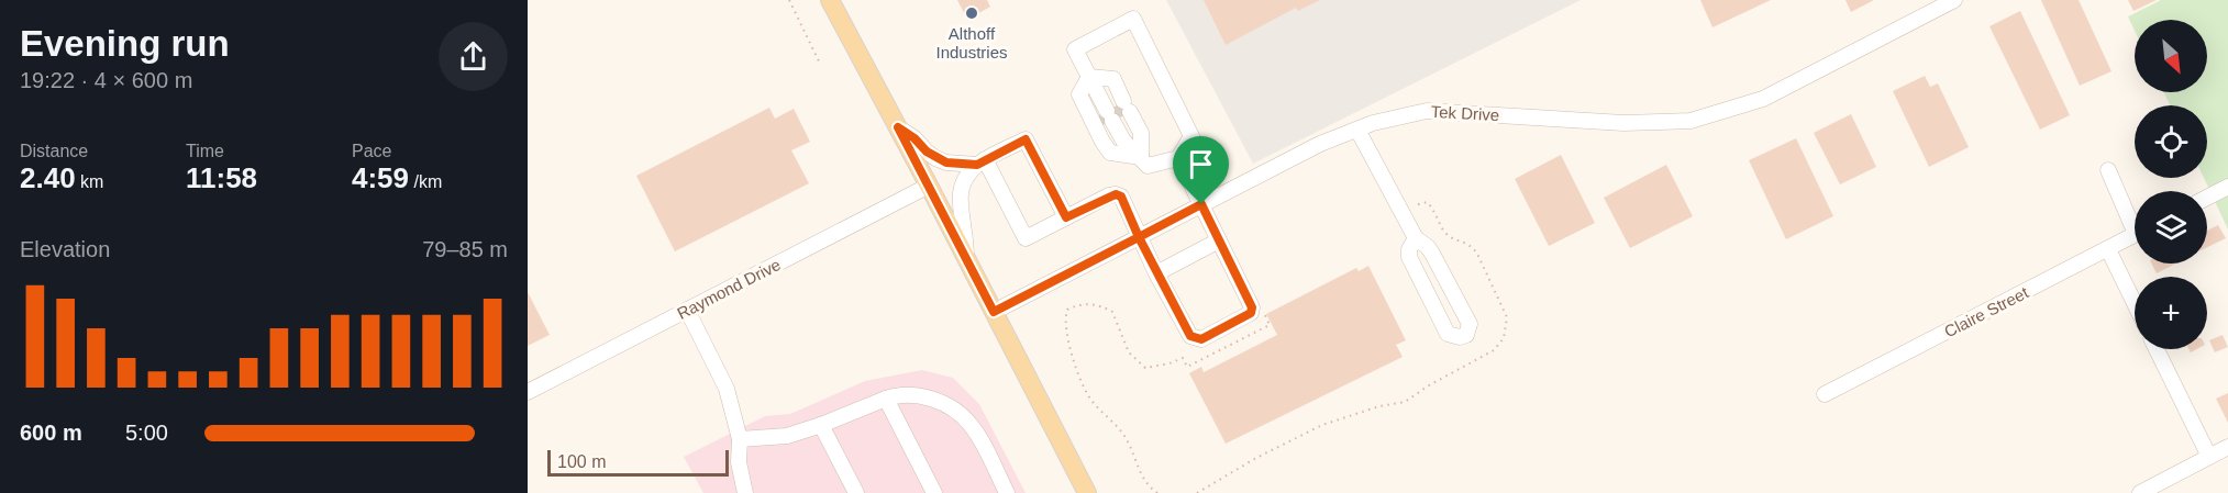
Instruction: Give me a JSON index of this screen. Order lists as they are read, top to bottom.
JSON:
{
  "streets": {
    "street": ["Tek Drive", "Raymond Drive", "Claire Street"]
  },
  "places": ["Althoff Industries"],
  "scale_bar": "100 m",
  "north": "bottom right",
  "page": {
    "heading": ["Evening run", "19:22 · 4 × 600 m"],
    "map_buttons": "+",
    "stats": [
      ["Distance", "2.40 km"],
      ["Time", "11:58"],
      ["Pace", "4:59 /km"]
    ],
    "chart": ["Elevation", "79–85 m"],
    "list": [
      {
        "name": "600 m",
        "note": "5:00"
      }
    ],
    "scale": "100 m"
  }
}
